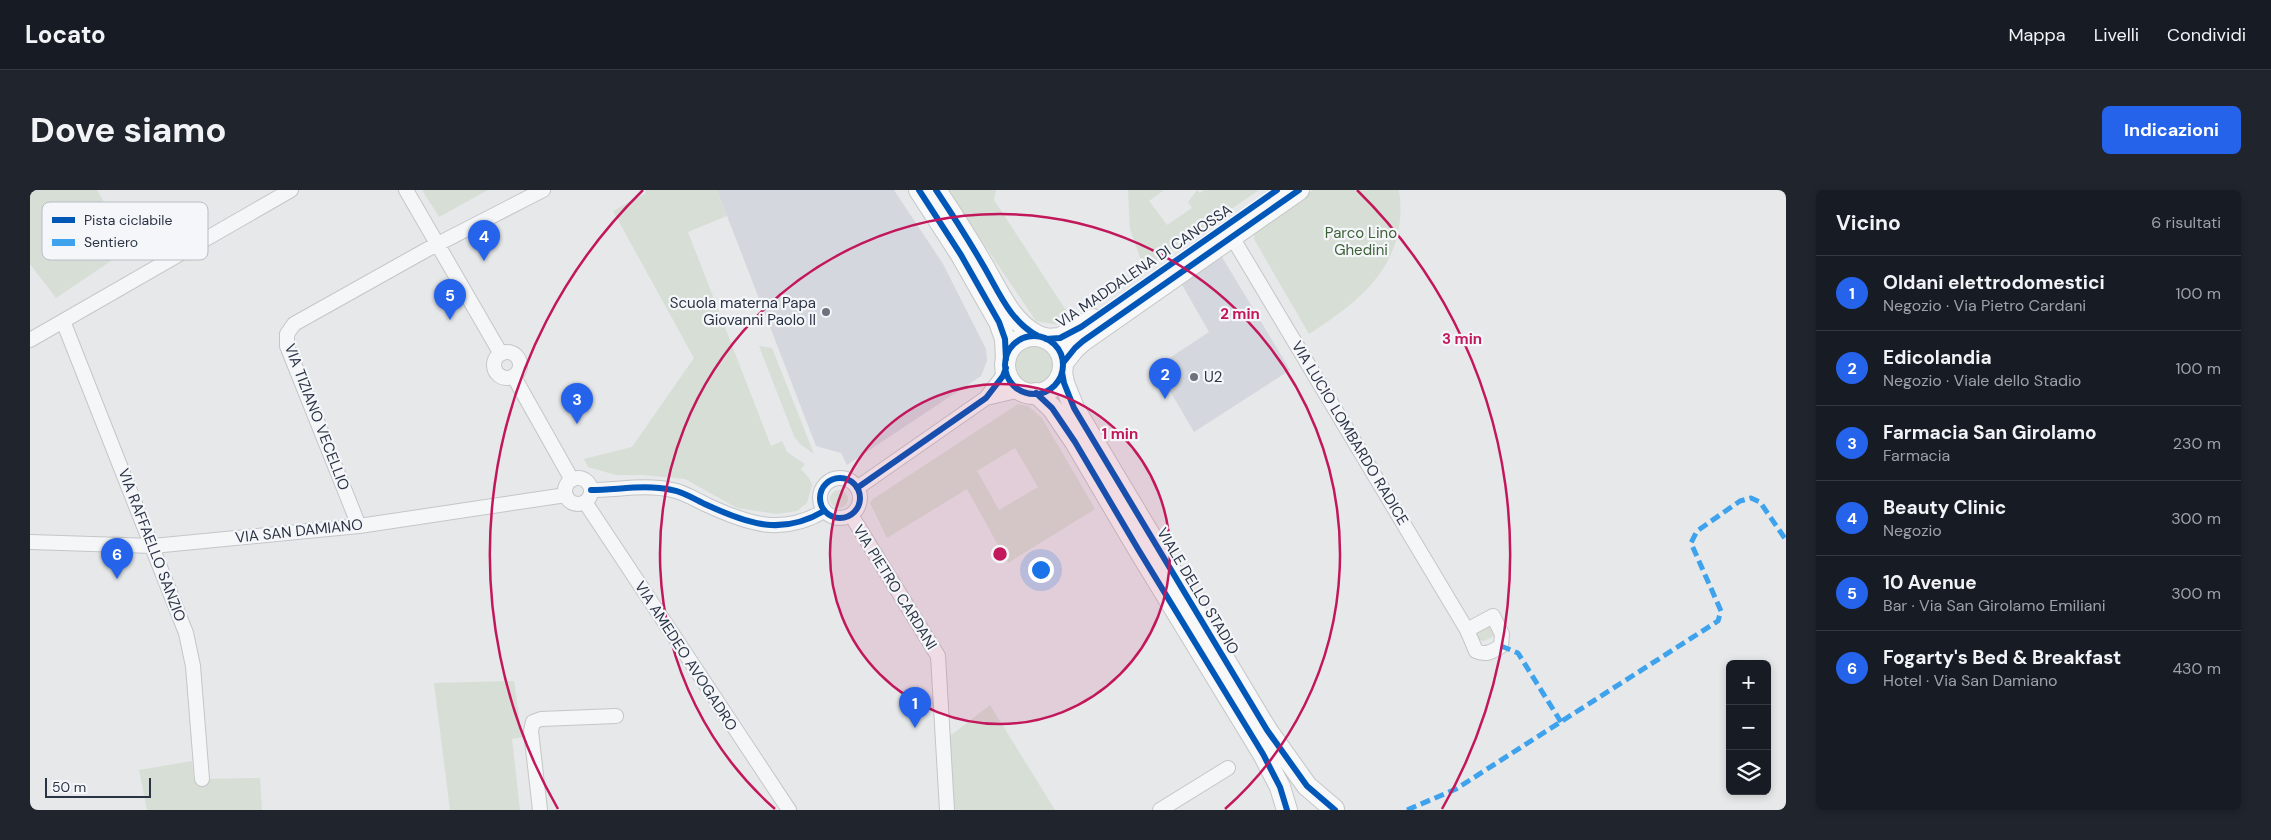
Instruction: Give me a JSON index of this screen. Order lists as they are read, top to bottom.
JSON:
{
  "streets": {
    "street": [
      "VIA MADDALENA DI CANOSSA",
      "VIA TIZIANO VECELLIO",
      "VIA LUCIO LOMBARDO RADICE",
      "VIA SAN DAMIANO",
      "VIA RAFFAELLO SANZIO",
      "VIA PIETRO CARDANI",
      "VIALE DELLO STADIO",
      "VIA AMEDEO AVOGADRO"
    ]
  },
  "crossings": [
    ["VIA MADDALENA DI CANOSSA", "VIA LUCIO LOMBARDO RADICE"],
    ["VIA MADDALENA DI CANOSSA", "VIALE DELLO STADIO"],
    ["VIA TIZIANO VECELLIO", "VIA SAN DAMIANO"],
    ["VIA SAN DAMIANO", "VIA RAFFAELLO SANZIO"],
    ["VIA SAN DAMIANO", "VIA PIETRO CARDANI"],
    ["VIA SAN DAMIANO", "VIA AMEDEO AVOGADRO"]
  ],
  "parks": ["Parco Lino Ghedini"],
  "places": ["Scuola materna Papa Giovanni Paolo II", "U2"],
  "legend": ["Pista ciclabile", "Sentiero"],
  "scale_bar": "50 m",
  "page": {
    "header": "Locato",
    "nav": ["Mappa", "Livelli", "Condividi"],
    "buttons": "Indicazioni",
    "title": "Dove siamo",
    "heading": ["Vicino", "6 risultati"],
    "pins": [
      "4",
      "5",
      "2",
      "3",
      "6",
      "1"
    ],
    "list": [
      {
        "mark": "1",
        "name": "Oldani elettrodomestici",
        "note": "Negozio · Via Pietro Cardani",
        "value": "100 m"
      },
      {
        "mark": "2",
        "name": "Edicolandia",
        "note": "Negozio · Viale dello Stadio",
        "value": "100 m"
      },
      {
        "mark": "3",
        "name": "Farmacia San Girolamo",
        "note": "Farmacia",
        "value": "230 m"
      },
      {
        "mark": "4",
        "name": "Beauty Clinic",
        "note": "Negozio",
        "value": "300 m"
      },
      {
        "mark": "5",
        "name": "10 Avenue",
        "note": "Bar · Via San Girolamo Emiliani",
        "value": "300 m"
      },
      {
        "mark": "6",
        "name": "Fogarty's Bed & Breakfast",
        "note": "Hotel · Via San Damiano",
        "value": "430 m"
      }
    ],
    "map_buttons": ["+", "−"],
    "scale": "50 m"
  },
  "rings": ["2 min", "3 min", "1 min"]
}
